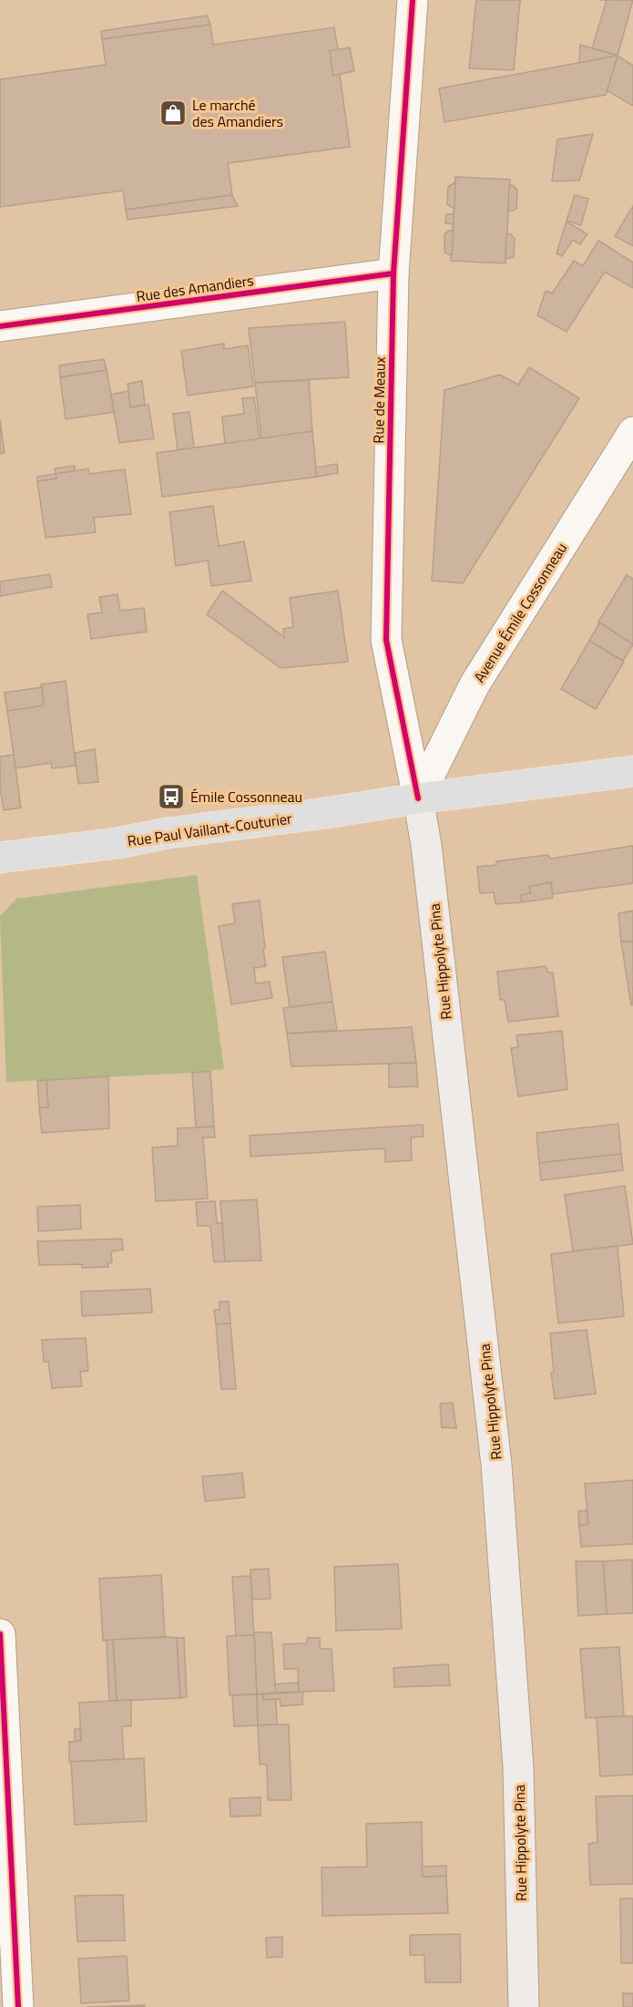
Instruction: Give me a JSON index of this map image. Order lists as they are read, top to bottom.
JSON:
{
  "streets": {
    "main road": ["Rue Paul Vaillant-Couturier", "Rue Hippolyte Pina"],
    "street": ["Rue des Amandiers", "Rue de Meaux", "Avenue Émile Cossonneau"]
  },
  "crossings": [
    ["Rue des Amandiers", "Rue de Meaux"],
    ["Rue de Meaux", "Avenue Émile Cossonneau"],
    ["Rue de Meaux", "Rue Paul Vaillant-Couturier"],
    ["Rue de Meaux", "Rue Hippolyte Pina"],
    ["Avenue Émile Cossonneau", "Rue Paul Vaillant-Couturier"],
    ["Avenue Émile Cossonneau", "Rue Hippolyte Pina"],
    ["Rue Paul Vaillant-Couturier", "Rue Hippolyte Pina"]
  ],
  "places": {
    "shop": ["Le marché des Amandiers"],
    "bus stop": ["Émile Cossonneau"]
  }
}
